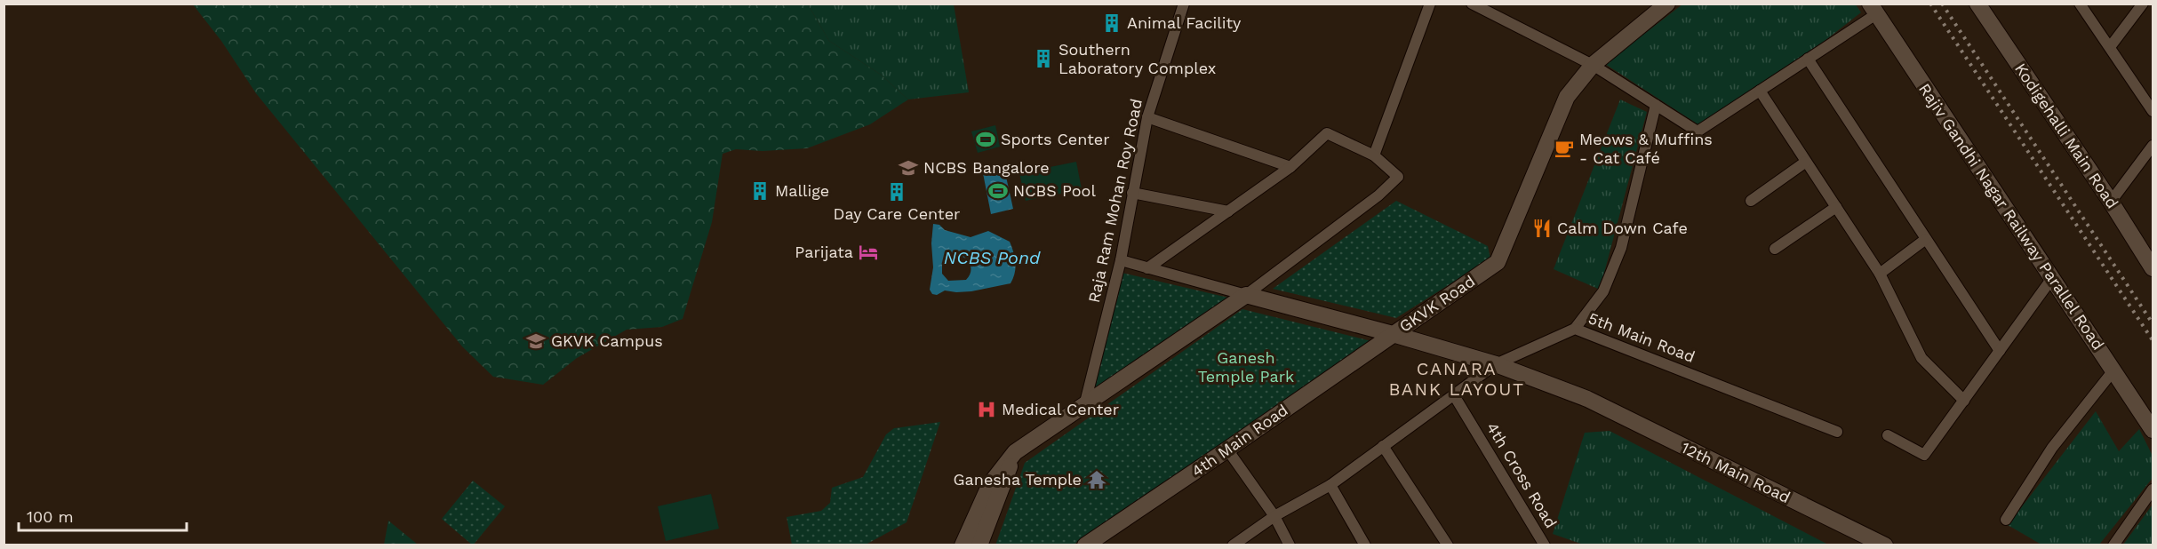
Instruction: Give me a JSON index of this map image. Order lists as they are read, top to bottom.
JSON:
{
  "streets": {
    "main road": [
      "Kodigehalli Main Road",
      "Rajiv Gandhi Nagar Railway Parallel Road",
      "GKVK Road",
      "4th Main Road",
      "12th Main Road"
    ],
    "street": ["Raja Ram Mohan Roy Road", "5th Main Road", "4th Cross Road"]
  },
  "crossings": [
    ["GKVK Road", "4th Main Road"],
    ["GKVK Road", "12th Main Road"],
    ["5th Main Road", "12th Main Road"],
    ["5th Main Road", "4th Cross Road"],
    ["4th Main Road", "12th Main Road"]
  ],
  "districts": ["CANARA BANK LAYOUT"],
  "water": ["NCBS Pond"],
  "parks": ["Ganesh Temple Park"],
  "places": {
    "building": [
      "Animal Facility",
      "Southern Laboratory Complex",
      "Mallige",
      "Day Care Center"
    ],
    "sports": ["Sports Center", "NCBS Pool"],
    "cafe": ["Meows & Muffins - Cat Café"],
    "school or university": ["NCBS Bangalore", "GKVK Campus"],
    "restaurant": ["Calm Down Cafe"],
    "hotel": ["Parijata"],
    "hospital": ["Medical Center"],
    "temple": ["Ganesha Temple"]
  },
  "scale_bar": "100 m"
}
